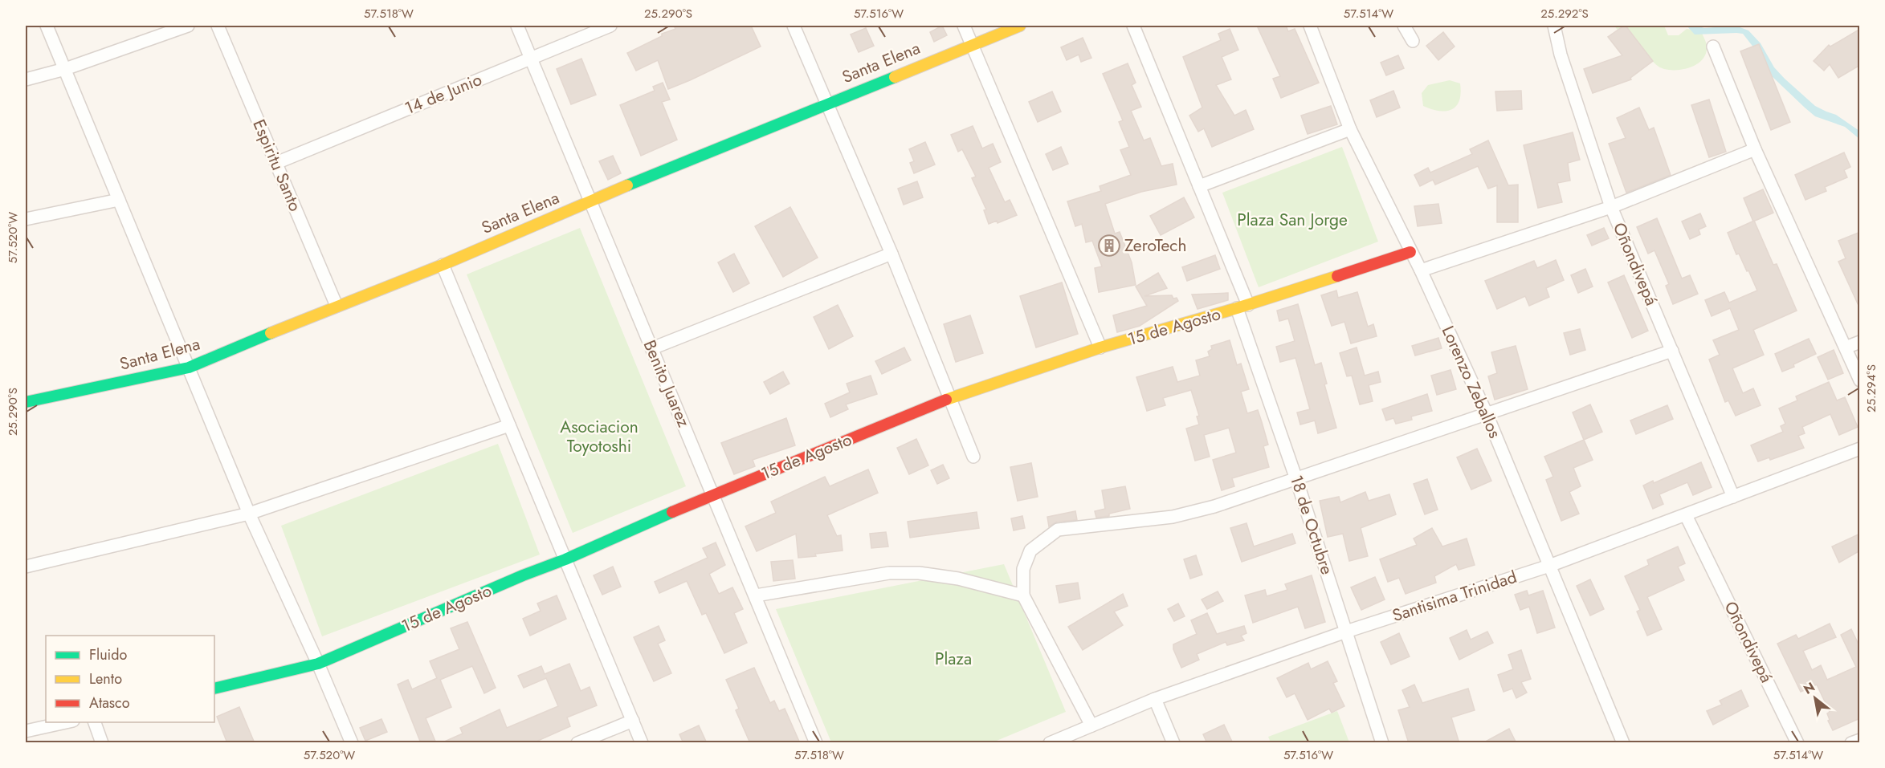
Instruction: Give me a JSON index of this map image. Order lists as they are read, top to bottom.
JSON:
{
  "streets": {
    "street": [
      "Santa Elena",
      "14 de Junio",
      "Espiritu Santo",
      "Oñondivepá",
      "15 de Agosto",
      "Lorenzo Zeballos",
      "Benito Juarez",
      "18 de Octubre",
      "Santisima Trinidad"
    ]
  },
  "crossings": [
    ["Santa Elena", "Espiritu Santo"],
    ["Santa Elena", "Benito Juarez"],
    ["14 de Junio", "Espiritu Santo"],
    ["14 de Junio", "Benito Juarez"],
    ["Oñondivepá", "Santisima Trinidad"],
    ["15 de Agosto", "Lorenzo Zeballos"],
    ["15 de Agosto", "Benito Juarez"],
    ["15 de Agosto", "18 de Octubre"],
    ["Lorenzo Zeballos", "Santisima Trinidad"],
    ["18 de Octubre", "Santisima Trinidad"]
  ],
  "parks": ["Plaza San Jorge", "Asociacion Toyotoshi", "Plaza"],
  "places": {
    "building": ["ZeroTech"]
  },
  "legend": ["Fluido", "Lento", "Atasco"],
  "north": "top left",
  "coordinates": [
    "57.518°W",
    "25.290°S",
    "57.516°W",
    "57.514°W",
    "25.292°S",
    "57.520°W",
    "25.294°S"
  ]
}
